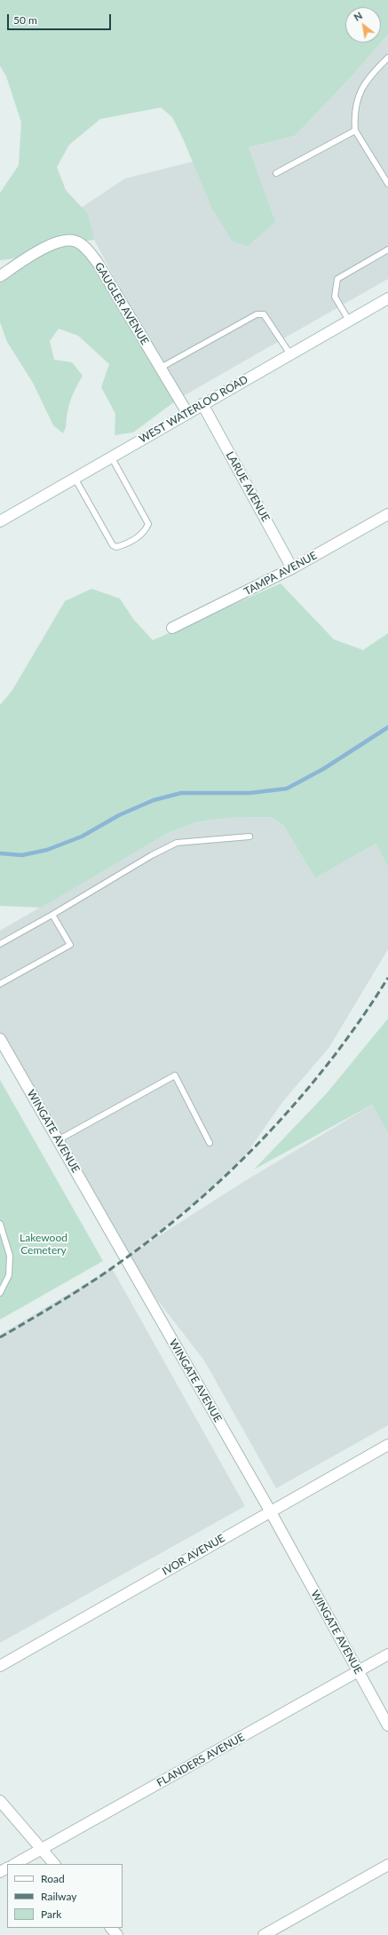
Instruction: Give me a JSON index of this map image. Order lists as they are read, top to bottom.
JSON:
{
  "streets": {
    "street": [
      "GAUGLER AVENUE",
      "WEST WATERLOO ROAD",
      "LARUE AVENUE",
      "TAMPA AVENUE",
      "WINGATE AVENUE",
      "IVOR AVENUE",
      "FLANDERS AVENUE"
    ]
  },
  "crossings": [
    ["GAUGLER AVENUE", "WEST WATERLOO ROAD"],
    ["WEST WATERLOO ROAD", "LARUE AVENUE"],
    ["LARUE AVENUE", "TAMPA AVENUE"],
    ["WINGATE AVENUE", "IVOR AVENUE"],
    ["WINGATE AVENUE", "FLANDERS AVENUE"]
  ],
  "parks": ["Lakewood Cemetery"],
  "legend": ["Road", "Railway", "Park"],
  "scale_bar": "50 m",
  "north": "top left"
}
